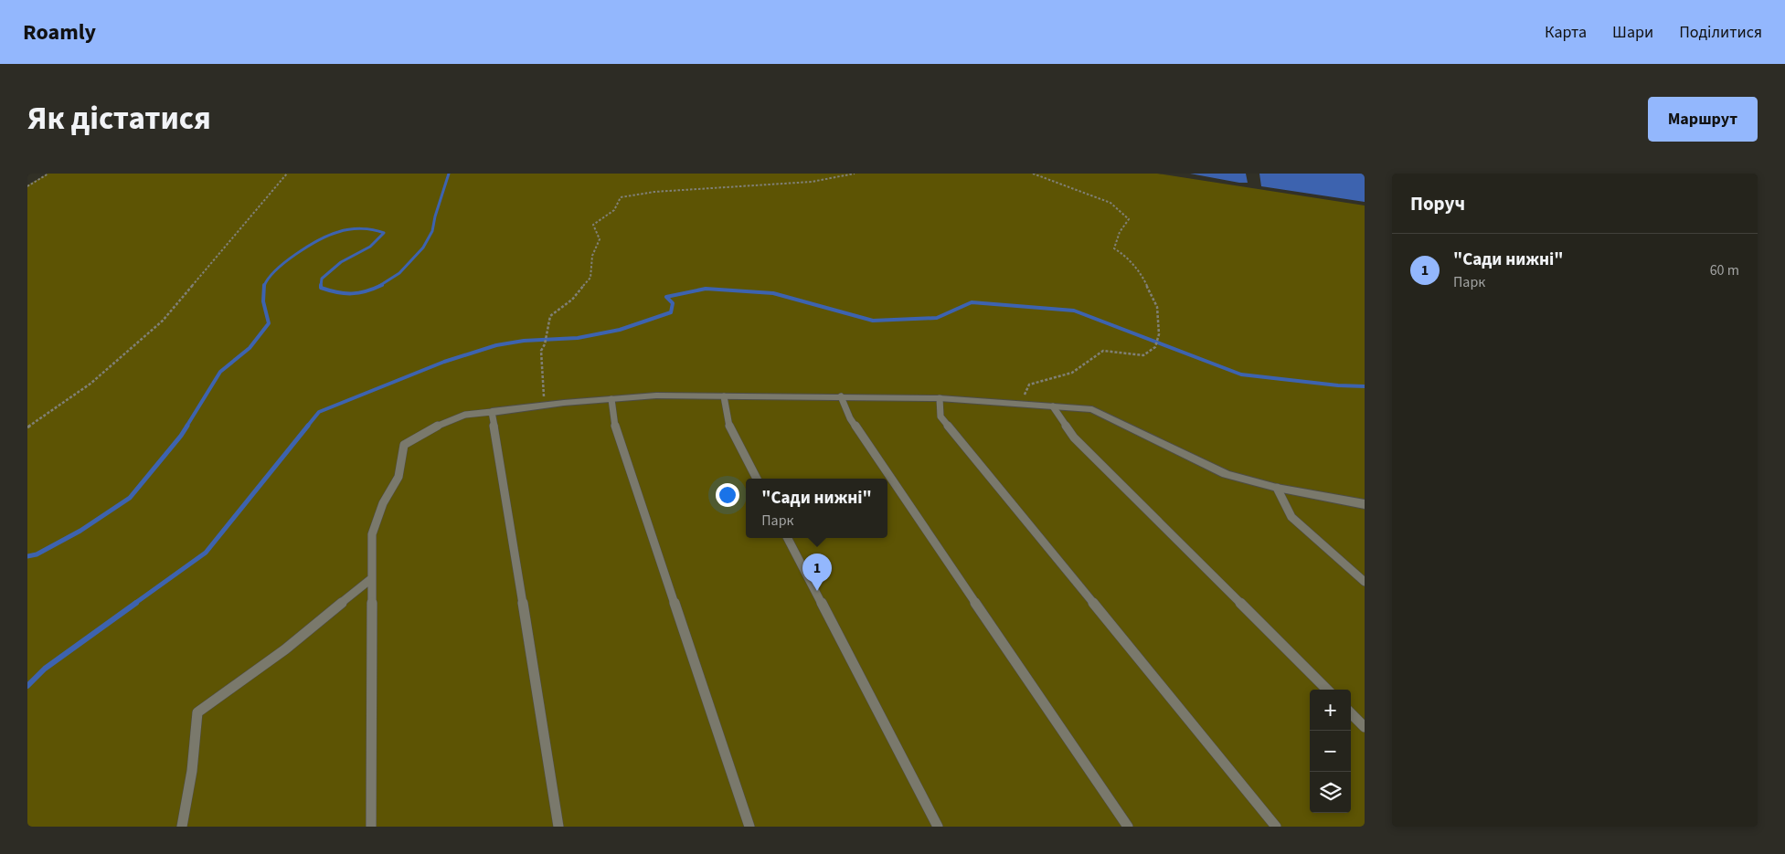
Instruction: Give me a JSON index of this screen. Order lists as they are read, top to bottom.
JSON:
{
  "page": {
    "header": "Roamly",
    "nav": ["Карта", "Шари", "Поділитися"],
    "title": "Як дістатися",
    "buttons": "Маршрут",
    "heading": "Поруч",
    "list": [
      {
        "mark": "1",
        "name": "\"Сади нижні\"",
        "note": "Парк",
        "value": "60 m"
      }
    ],
    "popup": ["\"Сади нижні\"", "Парк"],
    "pins": "1",
    "map_buttons": ["+", "−"]
  }
}
